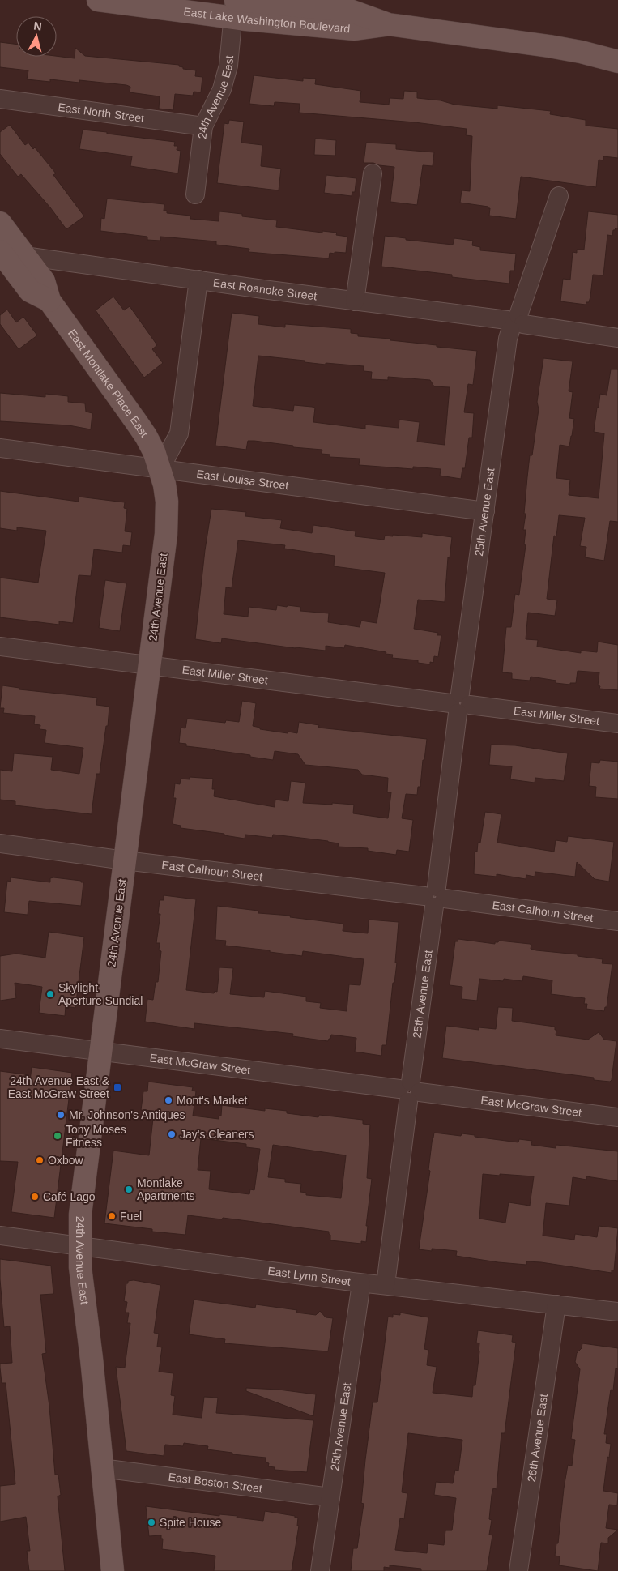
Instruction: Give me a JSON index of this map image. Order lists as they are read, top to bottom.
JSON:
{
  "streets": {
    "main road": ["East Lake Washington Boulevard", "24th Avenue East", "East Montlake Place East"],
    "street": [
      "East North Street",
      "East Roanoke Street",
      "East Louisa Street",
      "25th Avenue East",
      "East Miller Street",
      "East Calhoun Street",
      "East McGraw Street",
      "East Lynn Street",
      "26th Avenue East",
      "East Boston Street"
    ]
  },
  "crossings": [
    ["East Lake Washington Boulevard", "24th Avenue East"],
    ["24th Avenue East", "East North Street"],
    ["24th Avenue East", "East Montlake Place East"],
    ["24th Avenue East", "East Louisa Street"],
    ["24th Avenue East", "East Miller Street"],
    ["24th Avenue East", "East Calhoun Street"],
    ["24th Avenue East", "East McGraw Street"],
    ["24th Avenue East", "East Lynn Street"],
    ["24th Avenue East", "East Boston Street"],
    ["East Roanoke Street", "East Montlake Place East"],
    ["East Roanoke Street", "25th Avenue East"],
    ["East Montlake Place East", "East Louisa Street"],
    ["East Louisa Street", "25th Avenue East"],
    ["25th Avenue East", "East Miller Street"],
    ["25th Avenue East", "East Calhoun Street"],
    ["25th Avenue East", "East McGraw Street"],
    ["25th Avenue East", "East Lynn Street"],
    ["25th Avenue East", "East Boston Street"],
    ["East Lynn Street", "26th Avenue East"]
  ],
  "places": {
    "other": [
      "Skylight Aperture Sundial",
      "Mont's Market",
      "Mr. Johnson's Antiques",
      "Jay's Cleaners",
      "Tony Moses Fitness",
      "Oxbow",
      "Montlake Apartments",
      "Café Lago",
      "Fuel",
      "Spite House"
    ],
    "transit": ["24th Avenue East & East McGraw Street"]
  },
  "north": "top"
}
